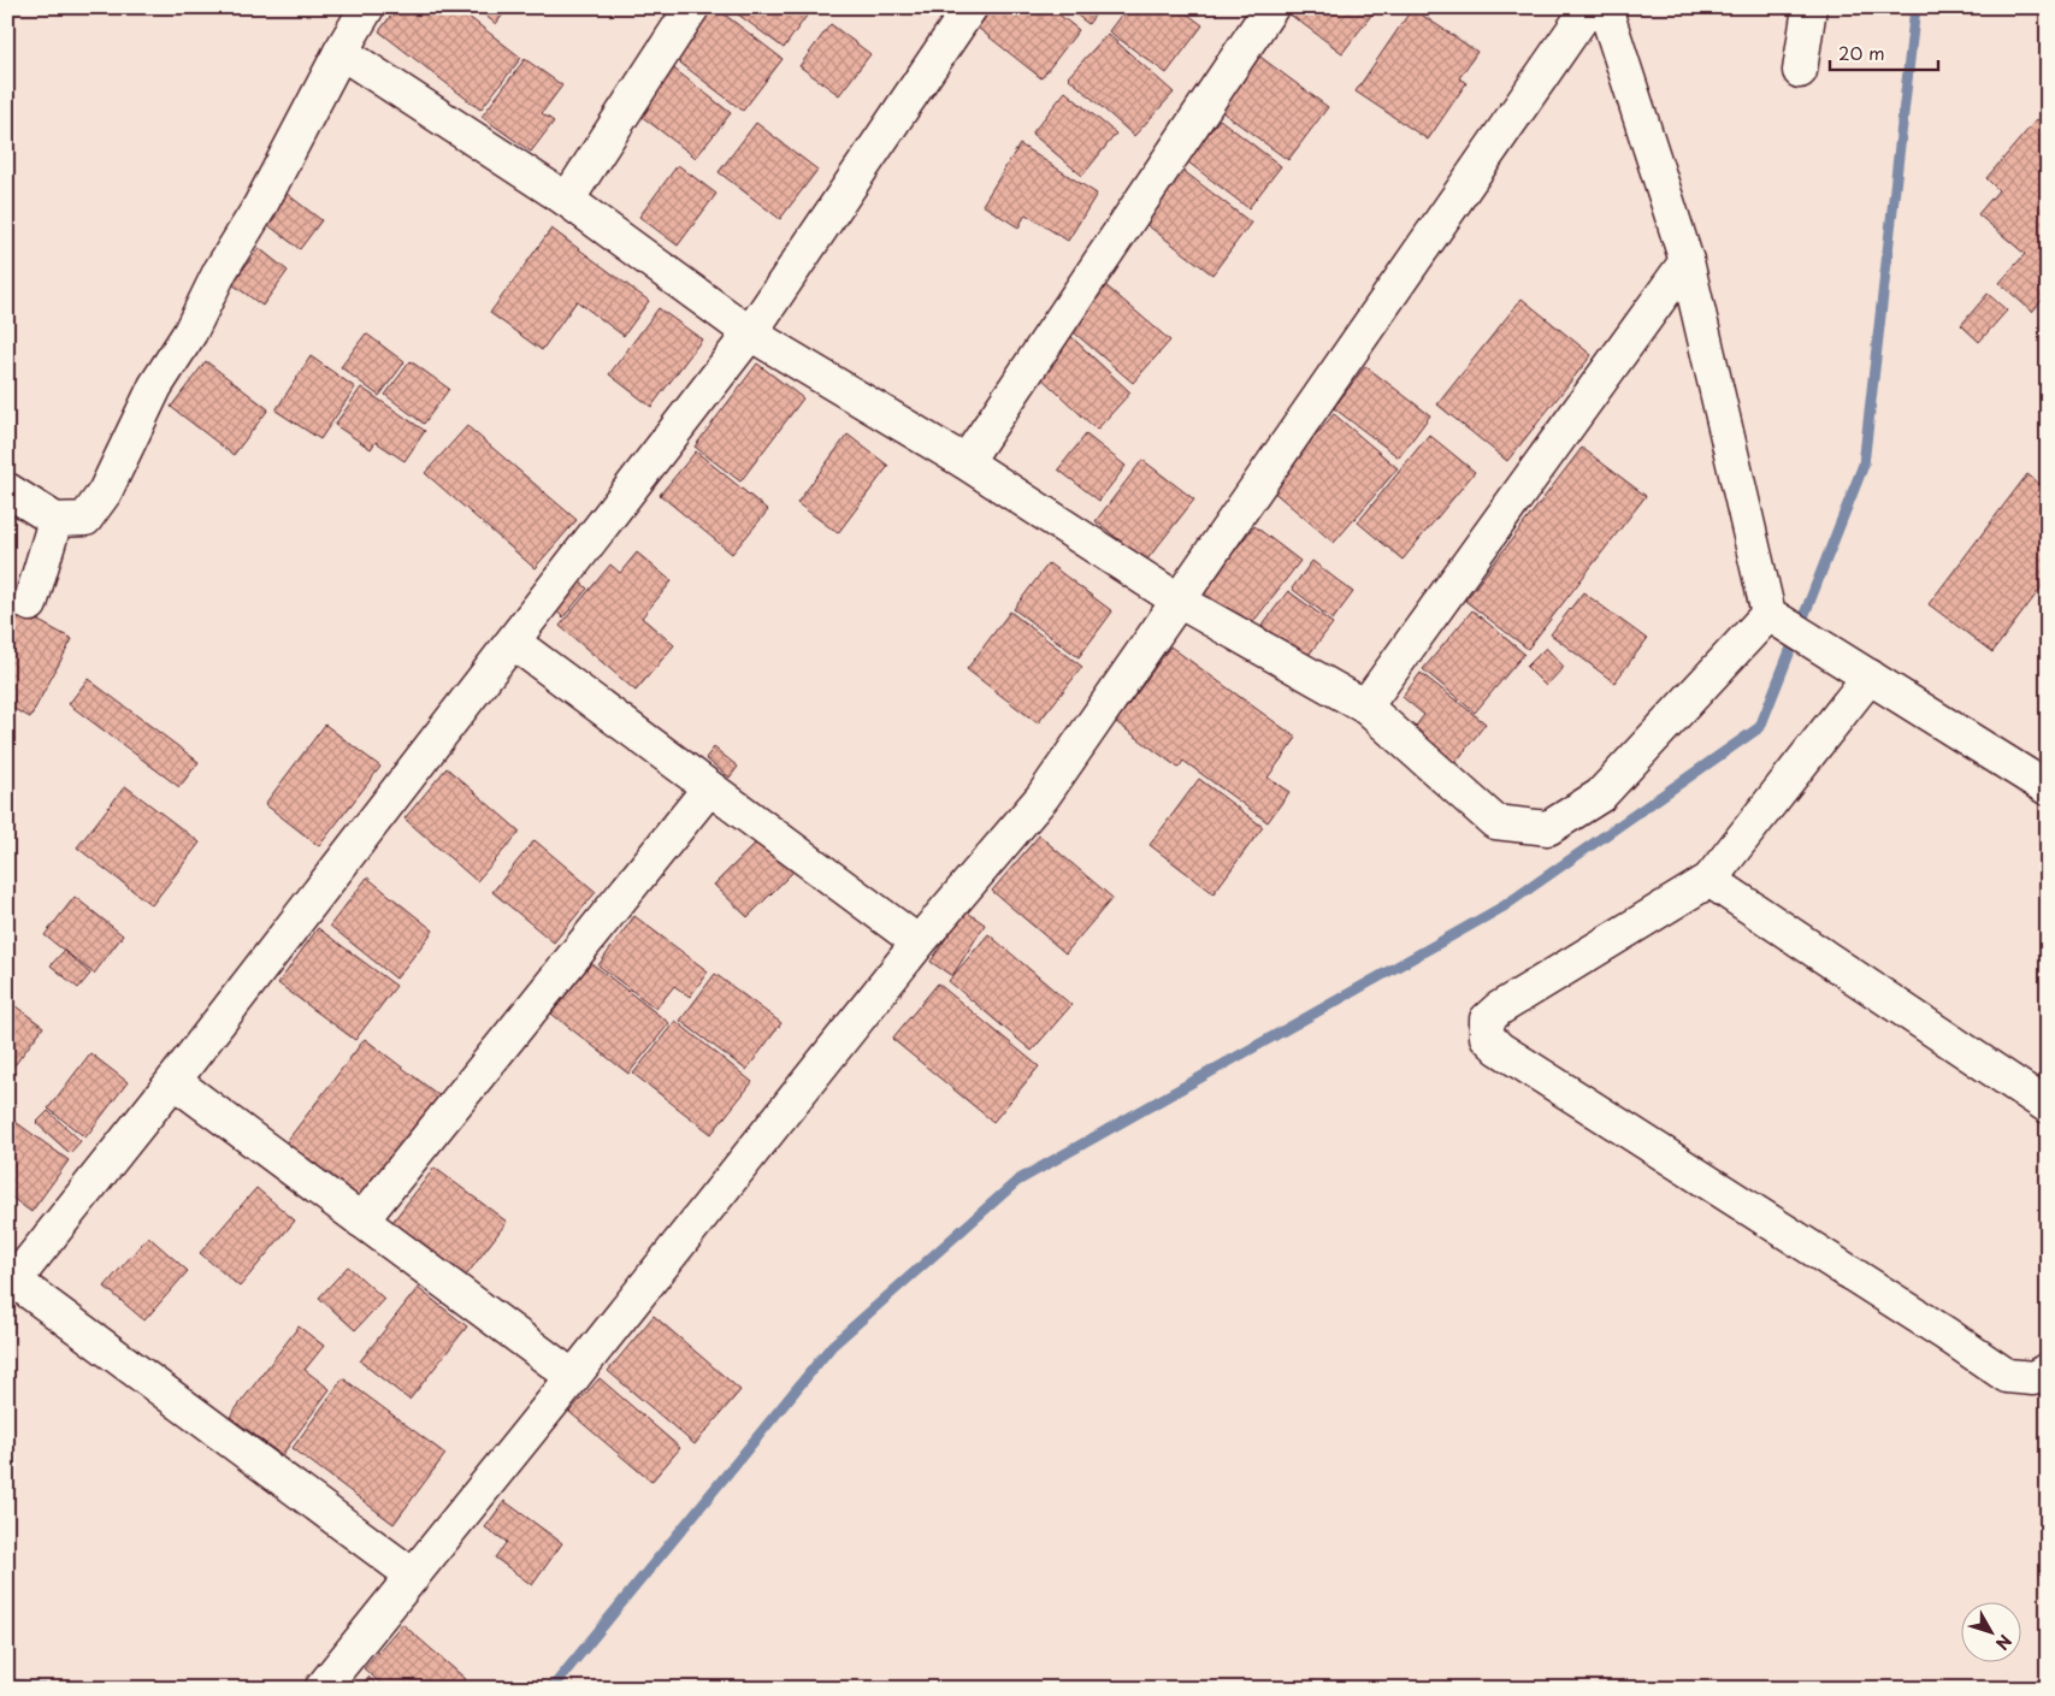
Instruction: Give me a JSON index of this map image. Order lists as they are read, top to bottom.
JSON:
{
  "scale_bar": "20 m",
  "north": "bottom right"
}
